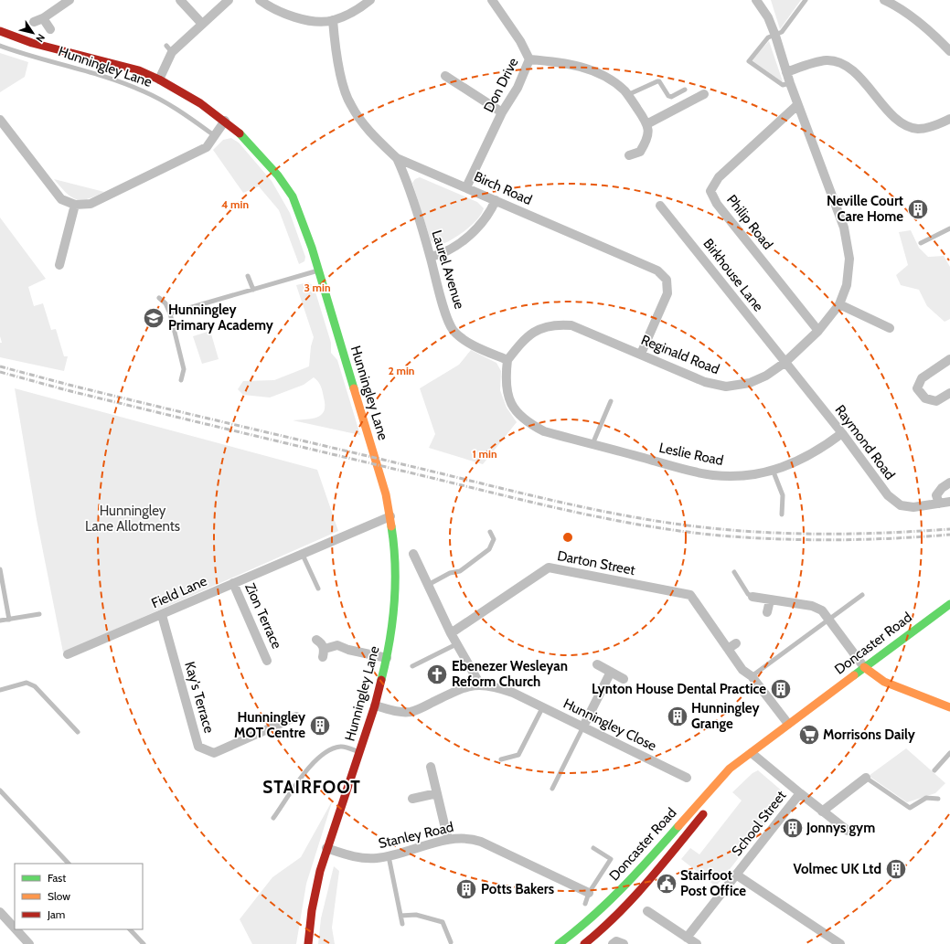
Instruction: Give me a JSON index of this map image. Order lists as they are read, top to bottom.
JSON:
{
  "streets": {
    "main road": ["Hunningley Lane", "Doncaster Road"],
    "street": [
      "Don Drive",
      "Birch Road",
      "Philip Road",
      "Laurel Avenue",
      "Birkhouse Lane",
      "Reginald Road",
      "Raymond Road",
      "Leslie Road",
      "Darton Street",
      "Field Lane",
      "Zion Terrace",
      "Kay's Terrace",
      "Hunningley Close",
      "School Street",
      "Stanley Road"
    ]
  },
  "crossings": [
    ["Hunningley Lane", "Field Lane"],
    ["Hunningley Lane", "Hunningley Close"],
    ["Hunningley Lane", "Stanley Road"],
    ["Don Drive", "Birch Road"],
    ["Birch Road", "Laurel Avenue"],
    ["Birch Road", "Reginald Road"],
    ["Philip Road", "Reginald Road"],
    ["Laurel Avenue", "Reginald Road"],
    ["Laurel Avenue", "Leslie Road"],
    ["Birkhouse Lane", "Reginald Road"],
    ["Birkhouse Lane", "Raymond Road"],
    ["Reginald Road", "Raymond Road"],
    ["Reginald Road", "Leslie Road"],
    ["Raymond Road", "Leslie Road"],
    ["Darton Street", "Doncaster Road"],
    ["Field Lane", "Zion Terrace"],
    ["Field Lane", "Kay's Terrace"],
    ["Doncaster Road", "School Street"]
  ],
  "districts": ["STAIRFOOT"],
  "parks": ["Hunningley Lane Allotments"],
  "places": {
    "building": [
      "Neville Court Care Home",
      "Lynton House Dental Practice",
      "Hunningley Grange",
      "Hunningley MOT Centre",
      "Jonnys gym",
      "Volmec UK Ltd",
      "Potts Bakers"
    ],
    "school or university": ["Hunningley Primary Academy"],
    "church": ["Ebenezer Wesleyan Reform Church"],
    "supermarket": ["Morrisons Daily"],
    "public building": ["Stairfoot Post Office"]
  },
  "legend": ["Fast", "Slow", "Jam"],
  "north": "bottom right",
  "rings": [
    "4 min",
    "3 min",
    "2 min",
    "1 min"
  ]
}
